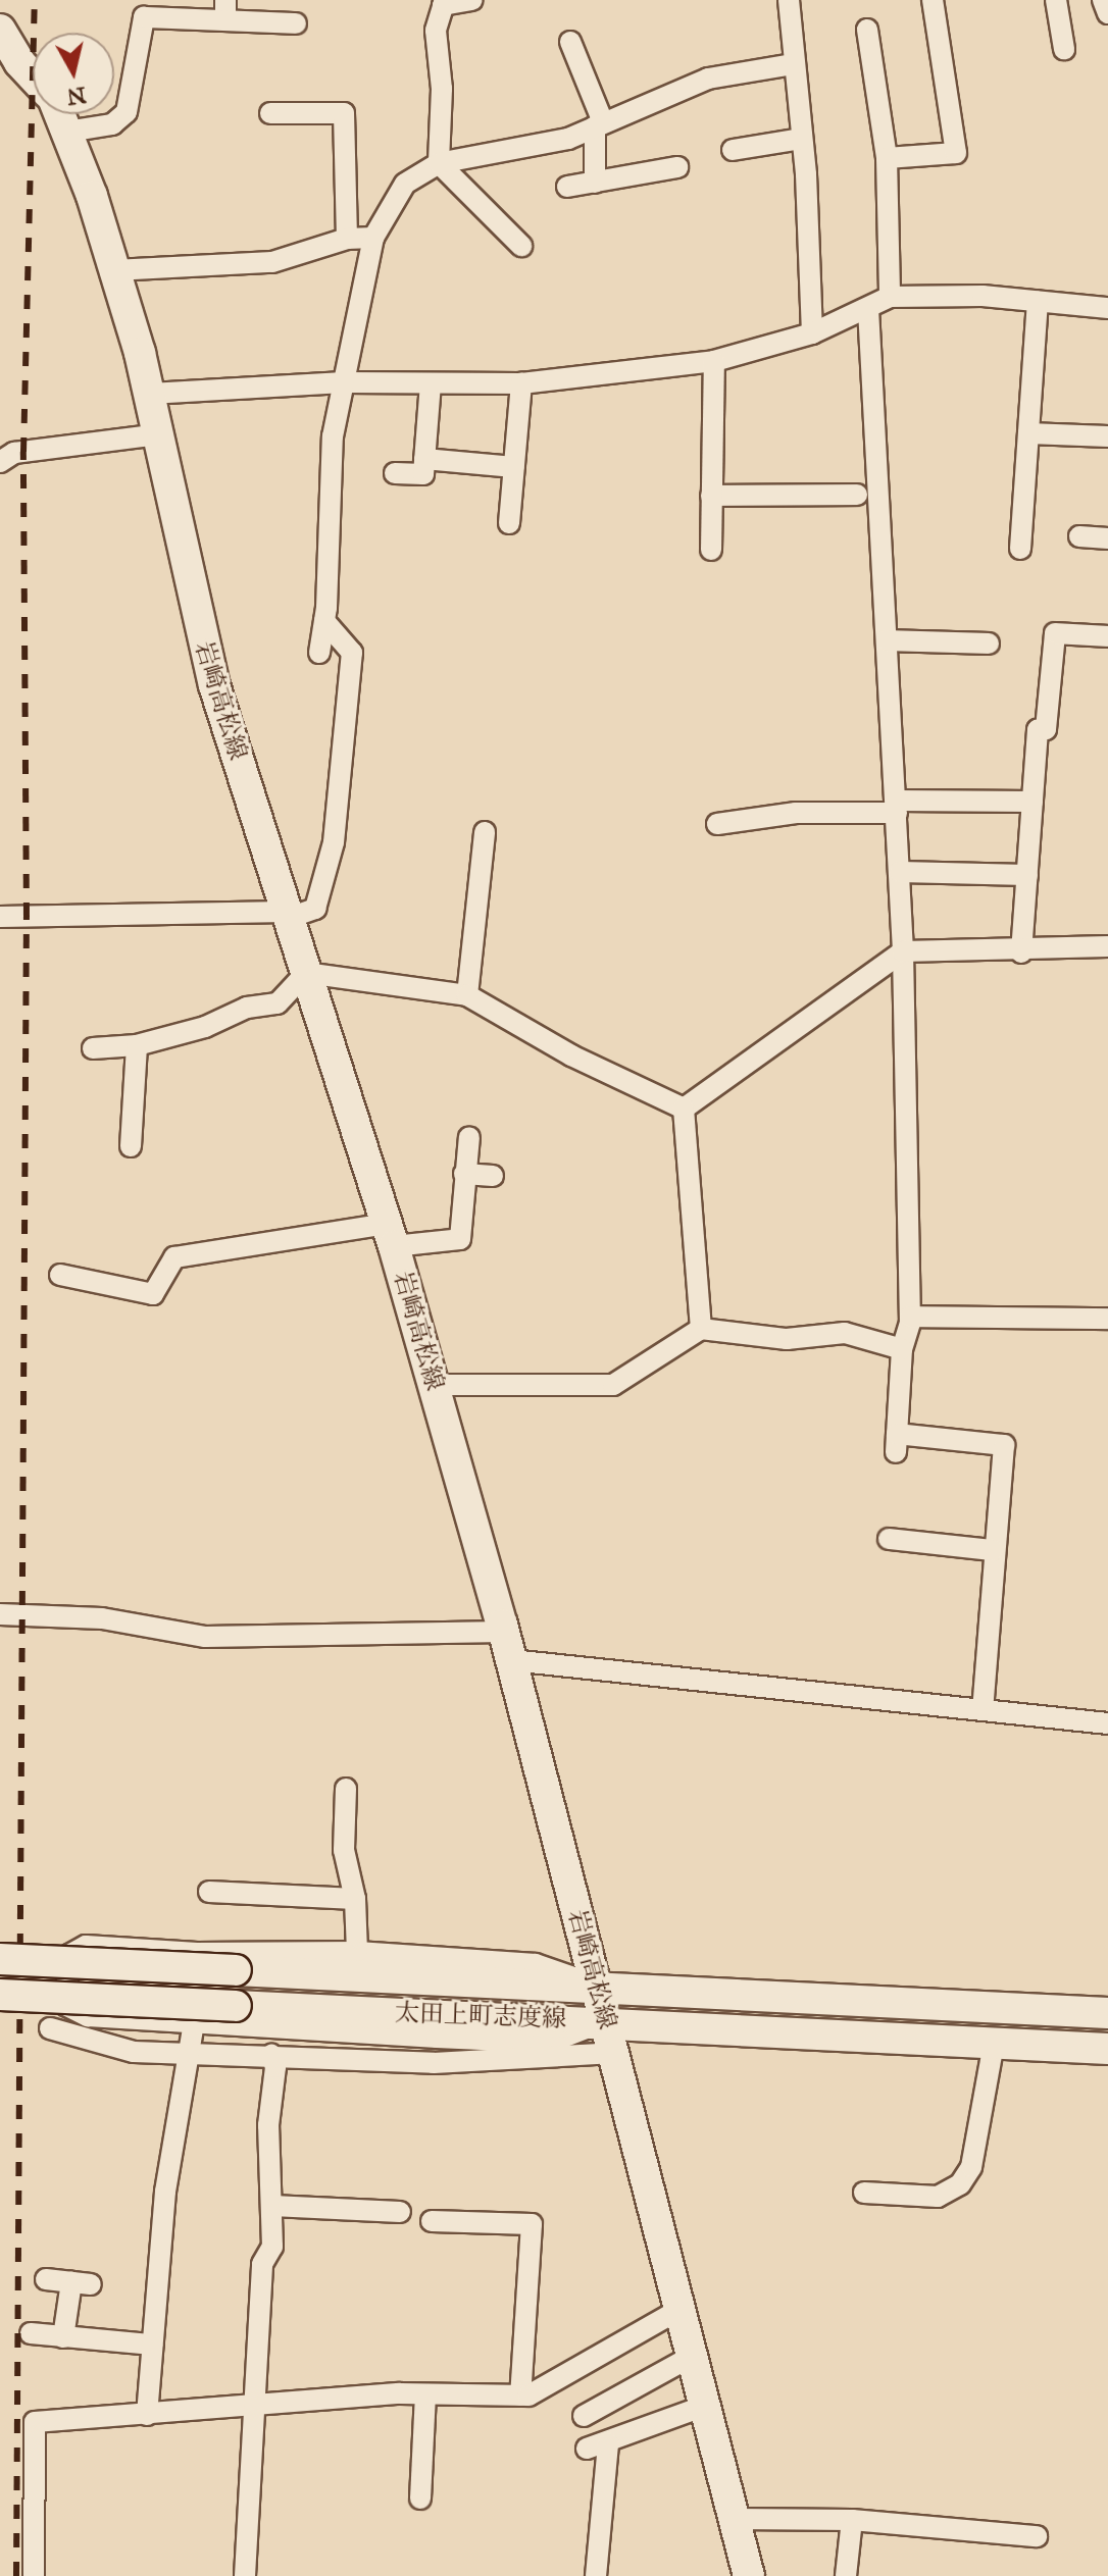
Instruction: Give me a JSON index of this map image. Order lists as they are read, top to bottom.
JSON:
{
  "streets": {
    "main road": ["岩崎高松線", "太田上町志度線"]
  },
  "crossings": [
    ["岩崎高松線", "太田上町志度線"]
  ],
  "north": "bottom"
}
